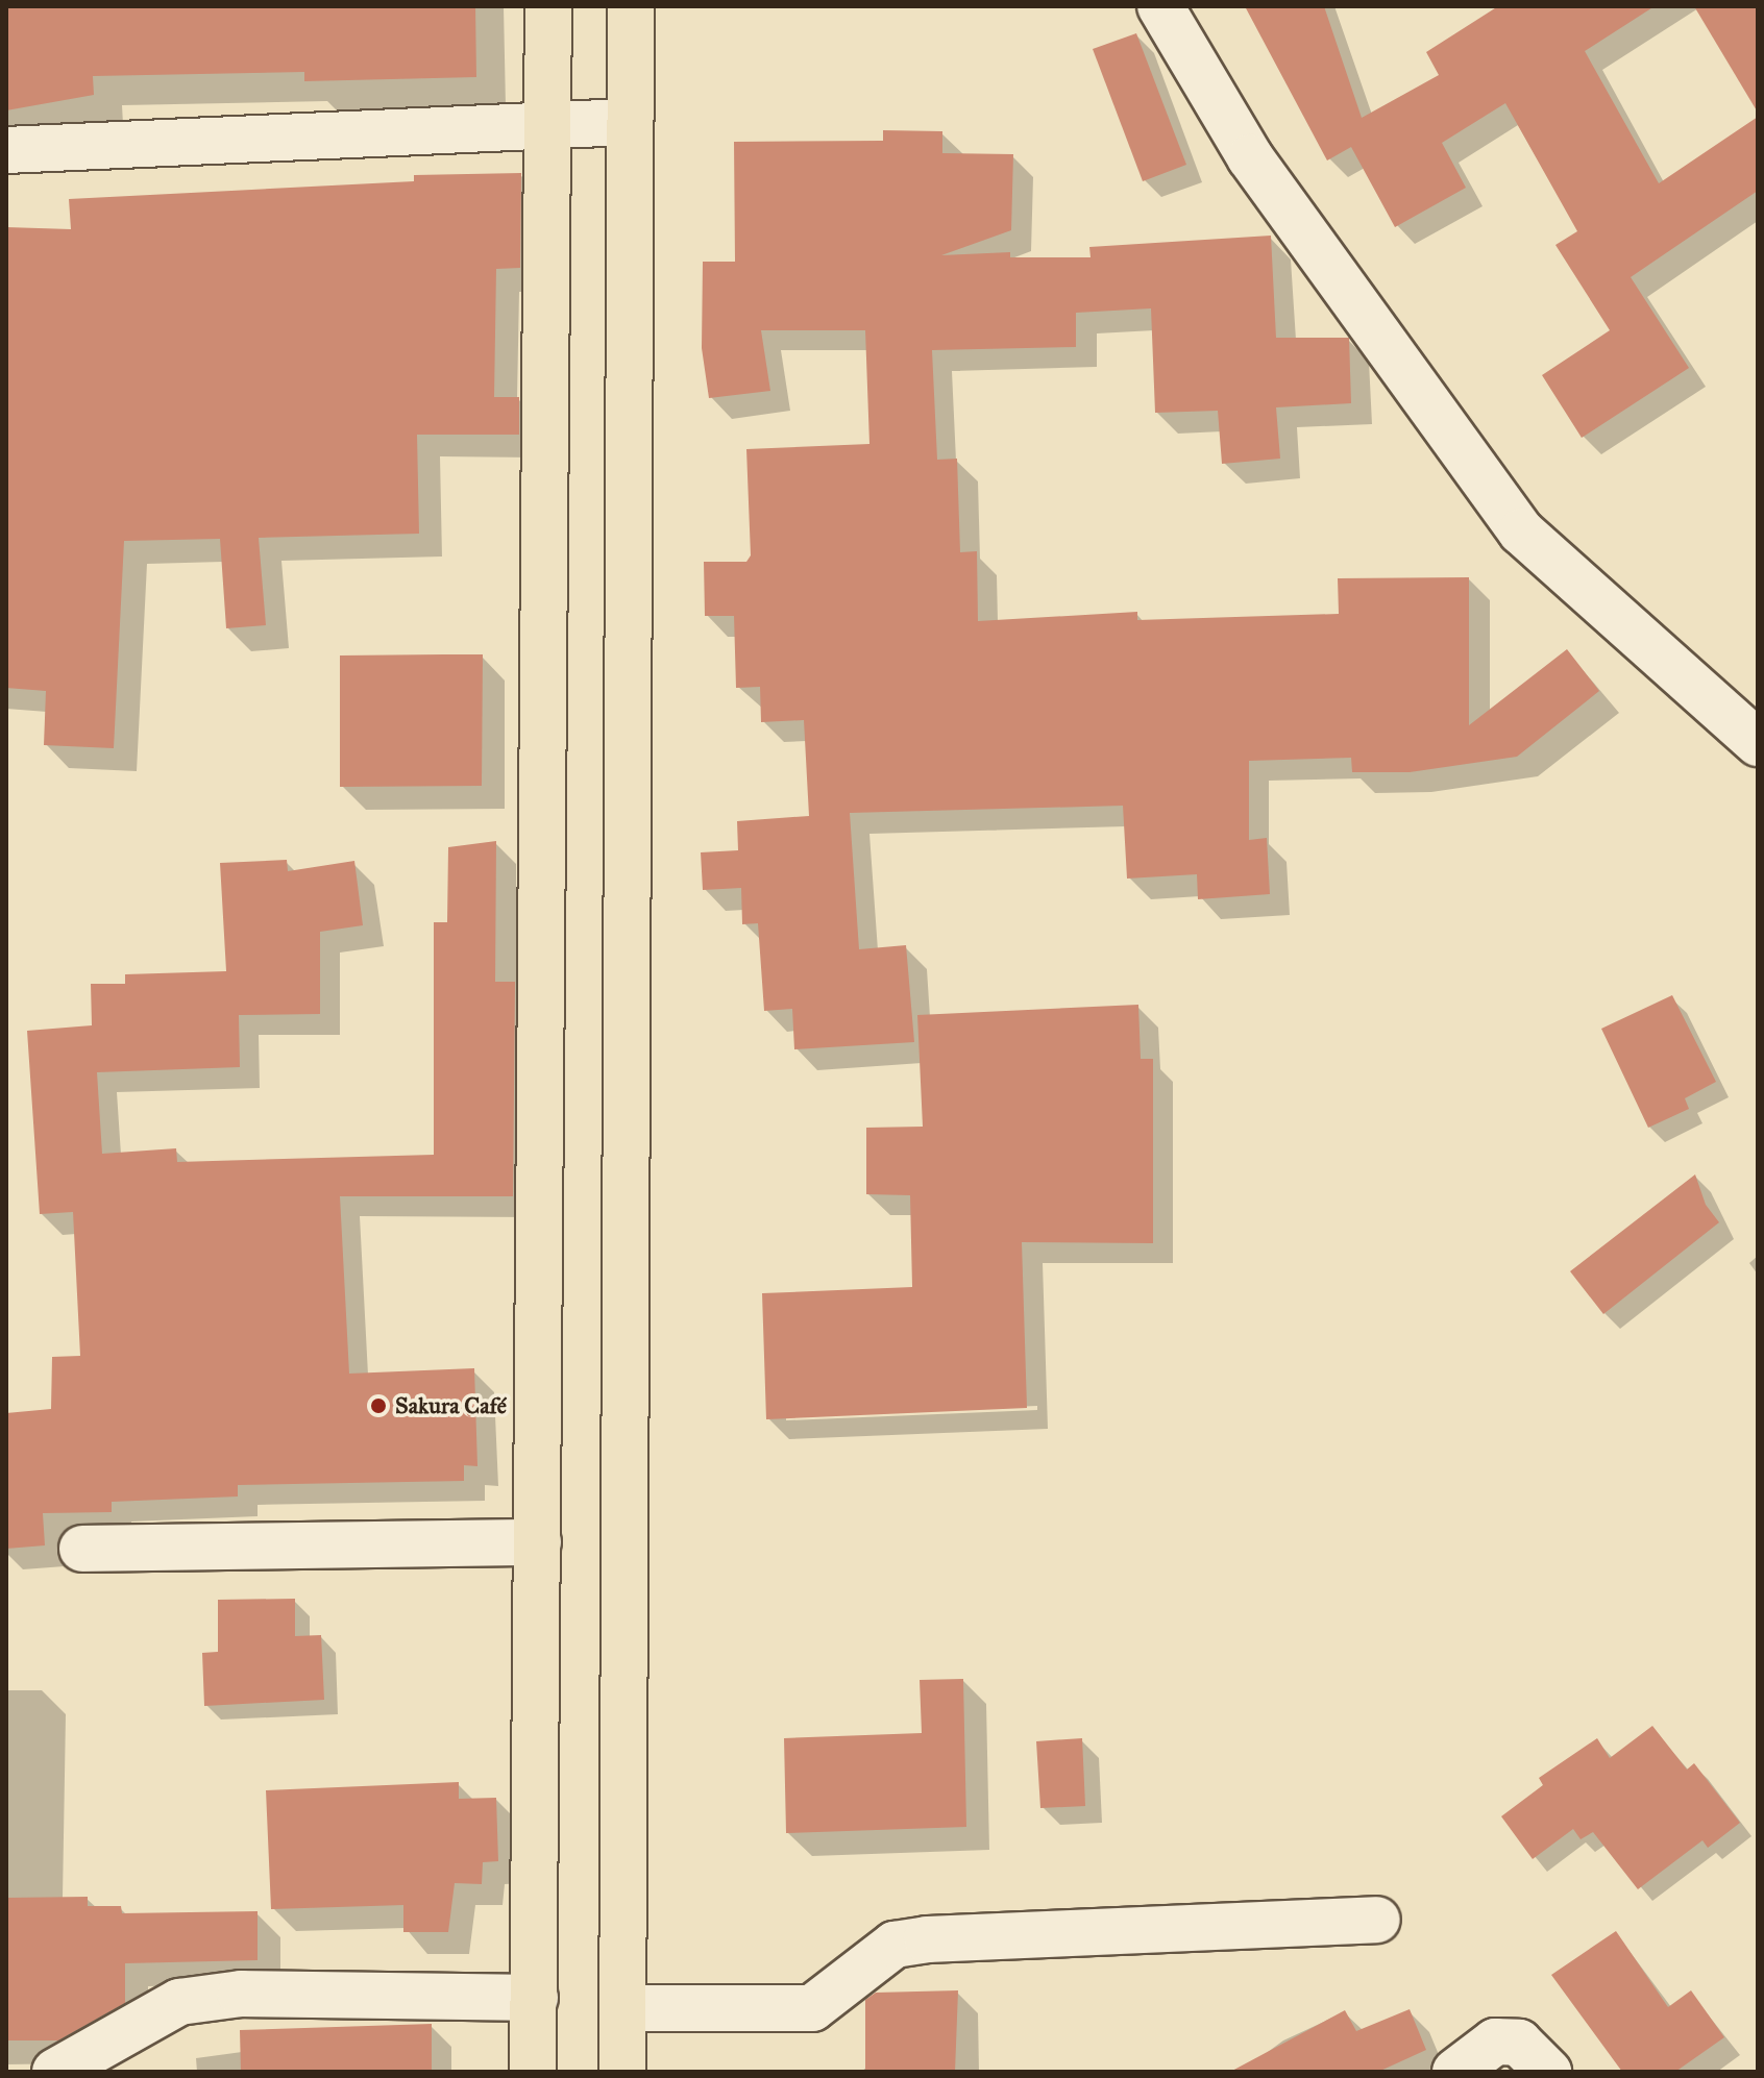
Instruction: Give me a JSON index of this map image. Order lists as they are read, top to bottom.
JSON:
{
  "places": ["Sakura Café"]
}
